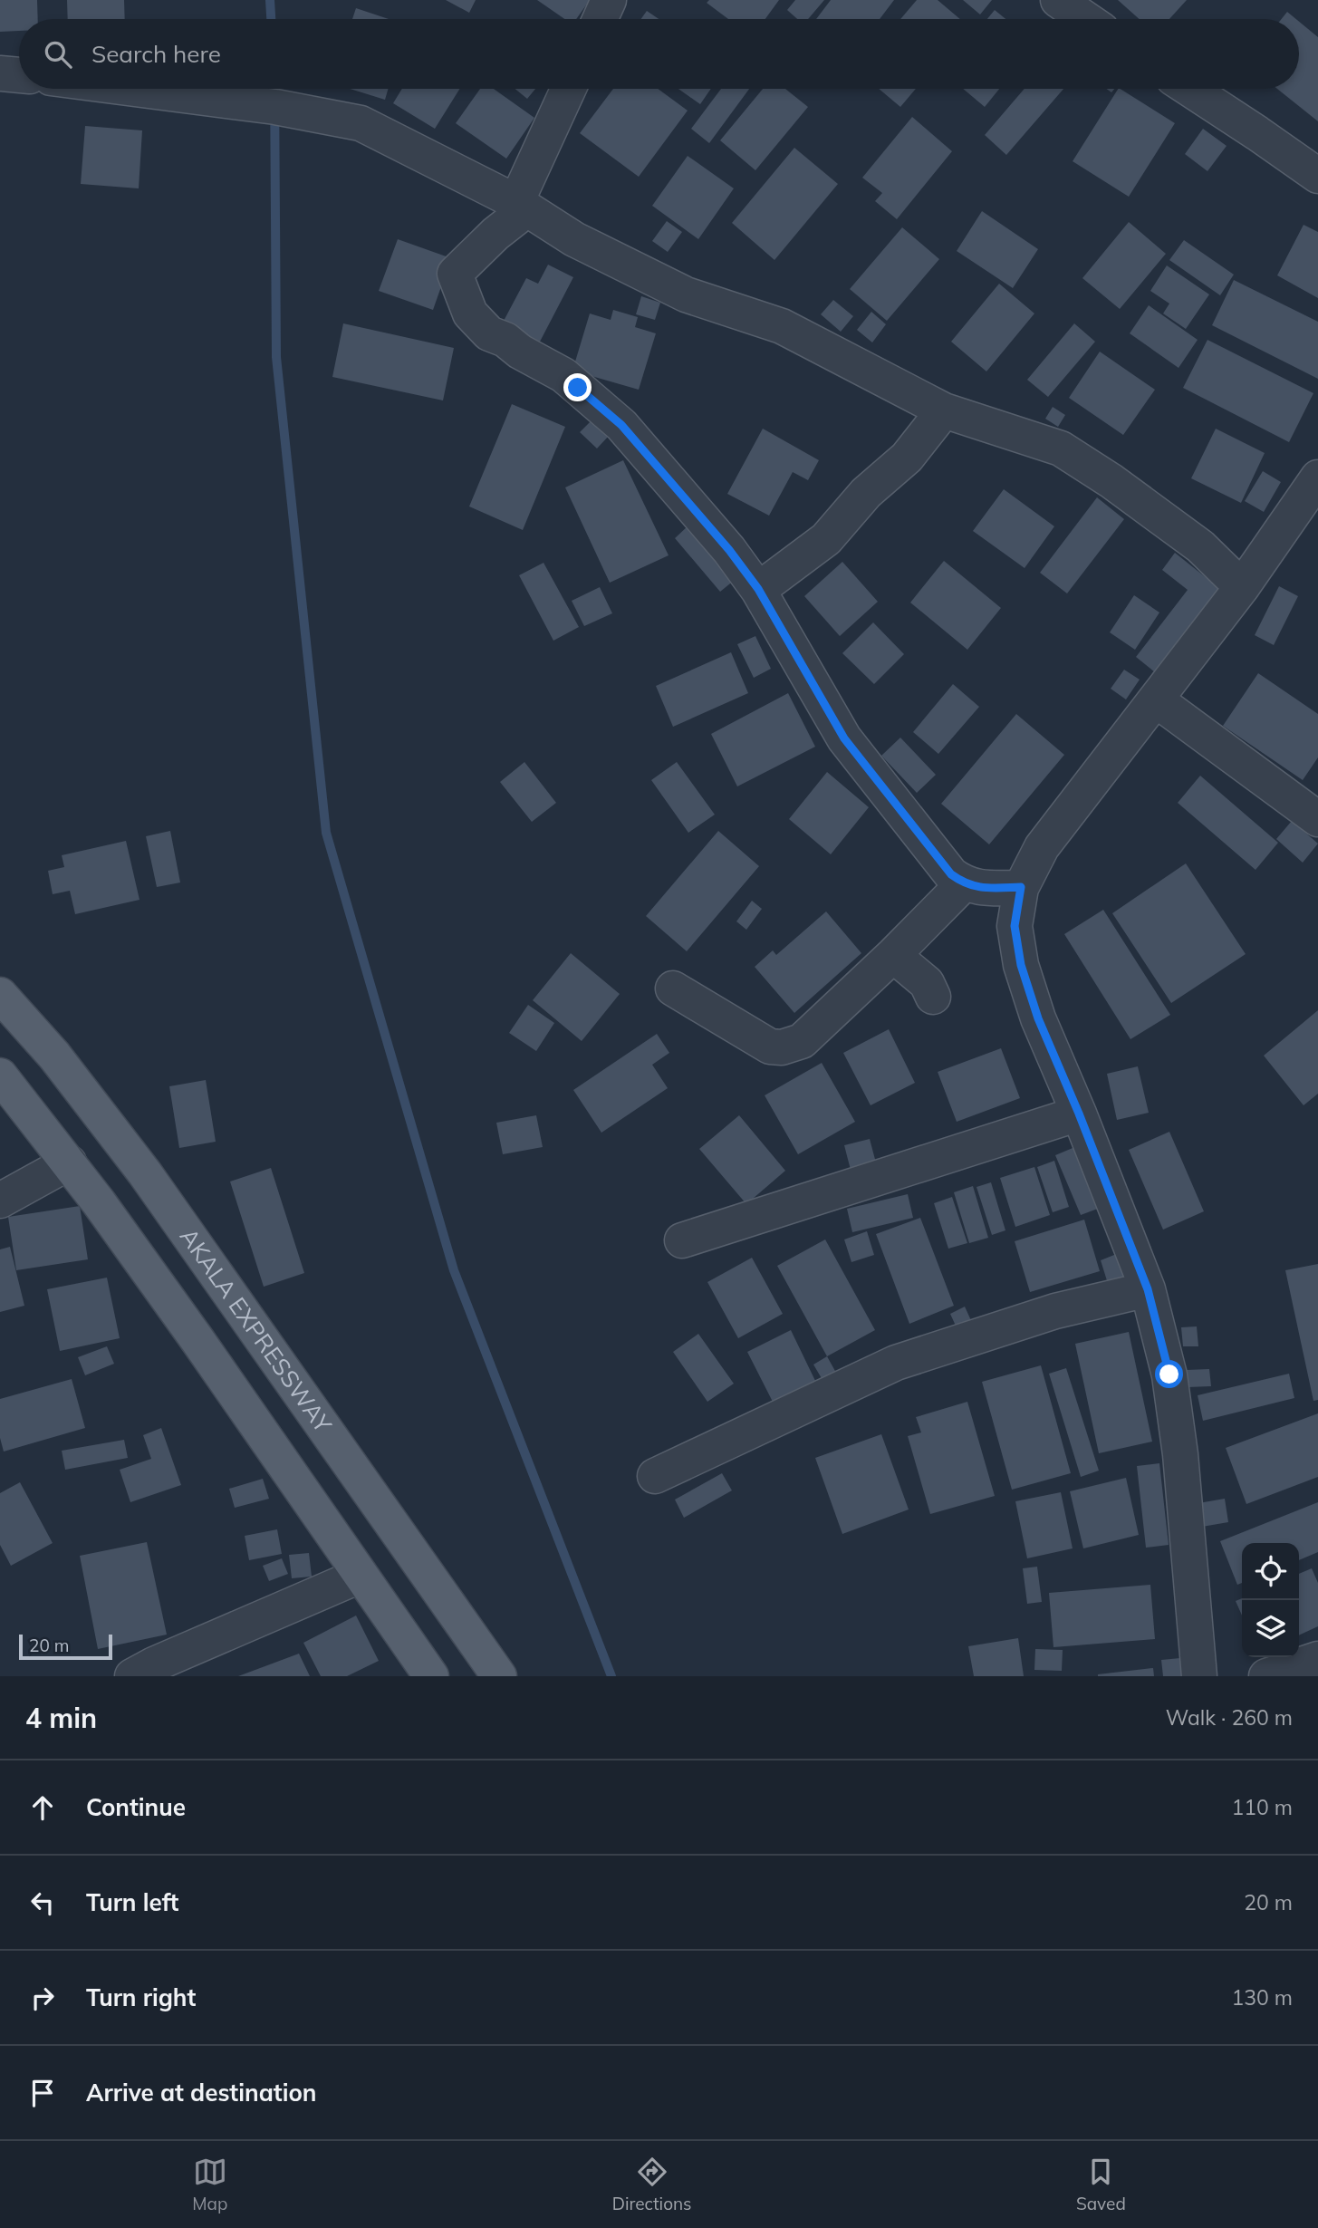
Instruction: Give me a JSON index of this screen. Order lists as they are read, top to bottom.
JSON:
{
  "streets": {
    "main road": ["AKALA EXPRESSWAY"]
  },
  "scale_bar": "20 m",
  "page": {
    "search": "Search here",
    "scale": "20 m",
    "heading": ["4 min", "Walk · 260 m"],
    "list": [
      ["Continue", "110 m"],
      ["Turn left", "20 m"],
      ["Turn right", "130 m"],
      "Arrive at destination"
    ],
    "nav": ["Map", "Directions", "Saved"]
  }
}
